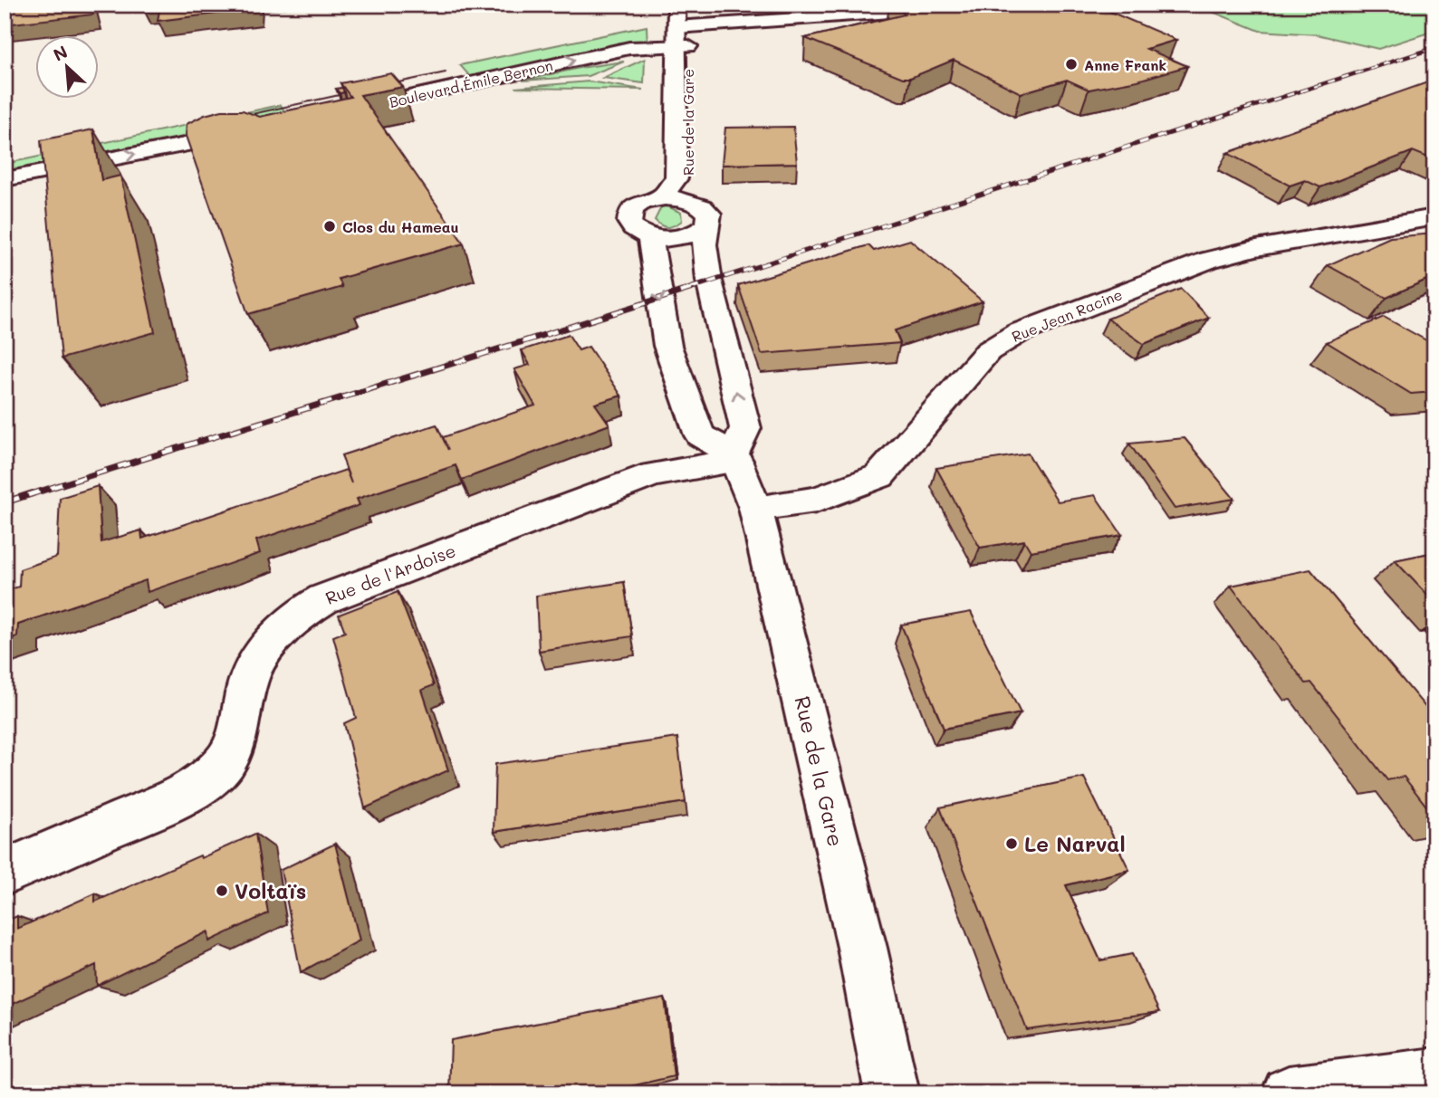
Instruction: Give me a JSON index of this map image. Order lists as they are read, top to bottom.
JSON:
{
  "streets": {
    "street": [
      "Boulevard Émile Bernon",
      "Rue de la Gare",
      "Rue Jean Racine",
      "Rue de l'Ardoise"
    ]
  },
  "crossings": [
    ["Boulevard Émile Bernon", "Rue de la Gare"],
    ["Rue de la Gare", "Rue Jean Racine"],
    ["Rue de la Gare", "Rue de l'Ardoise"]
  ],
  "one_way": ["Boulevard Émile Bernon"],
  "places": [
    "Anne Frank",
    "Clos du Hameau",
    "Le Narval",
    "Voltaïs"
  ],
  "north": "top left"
}
